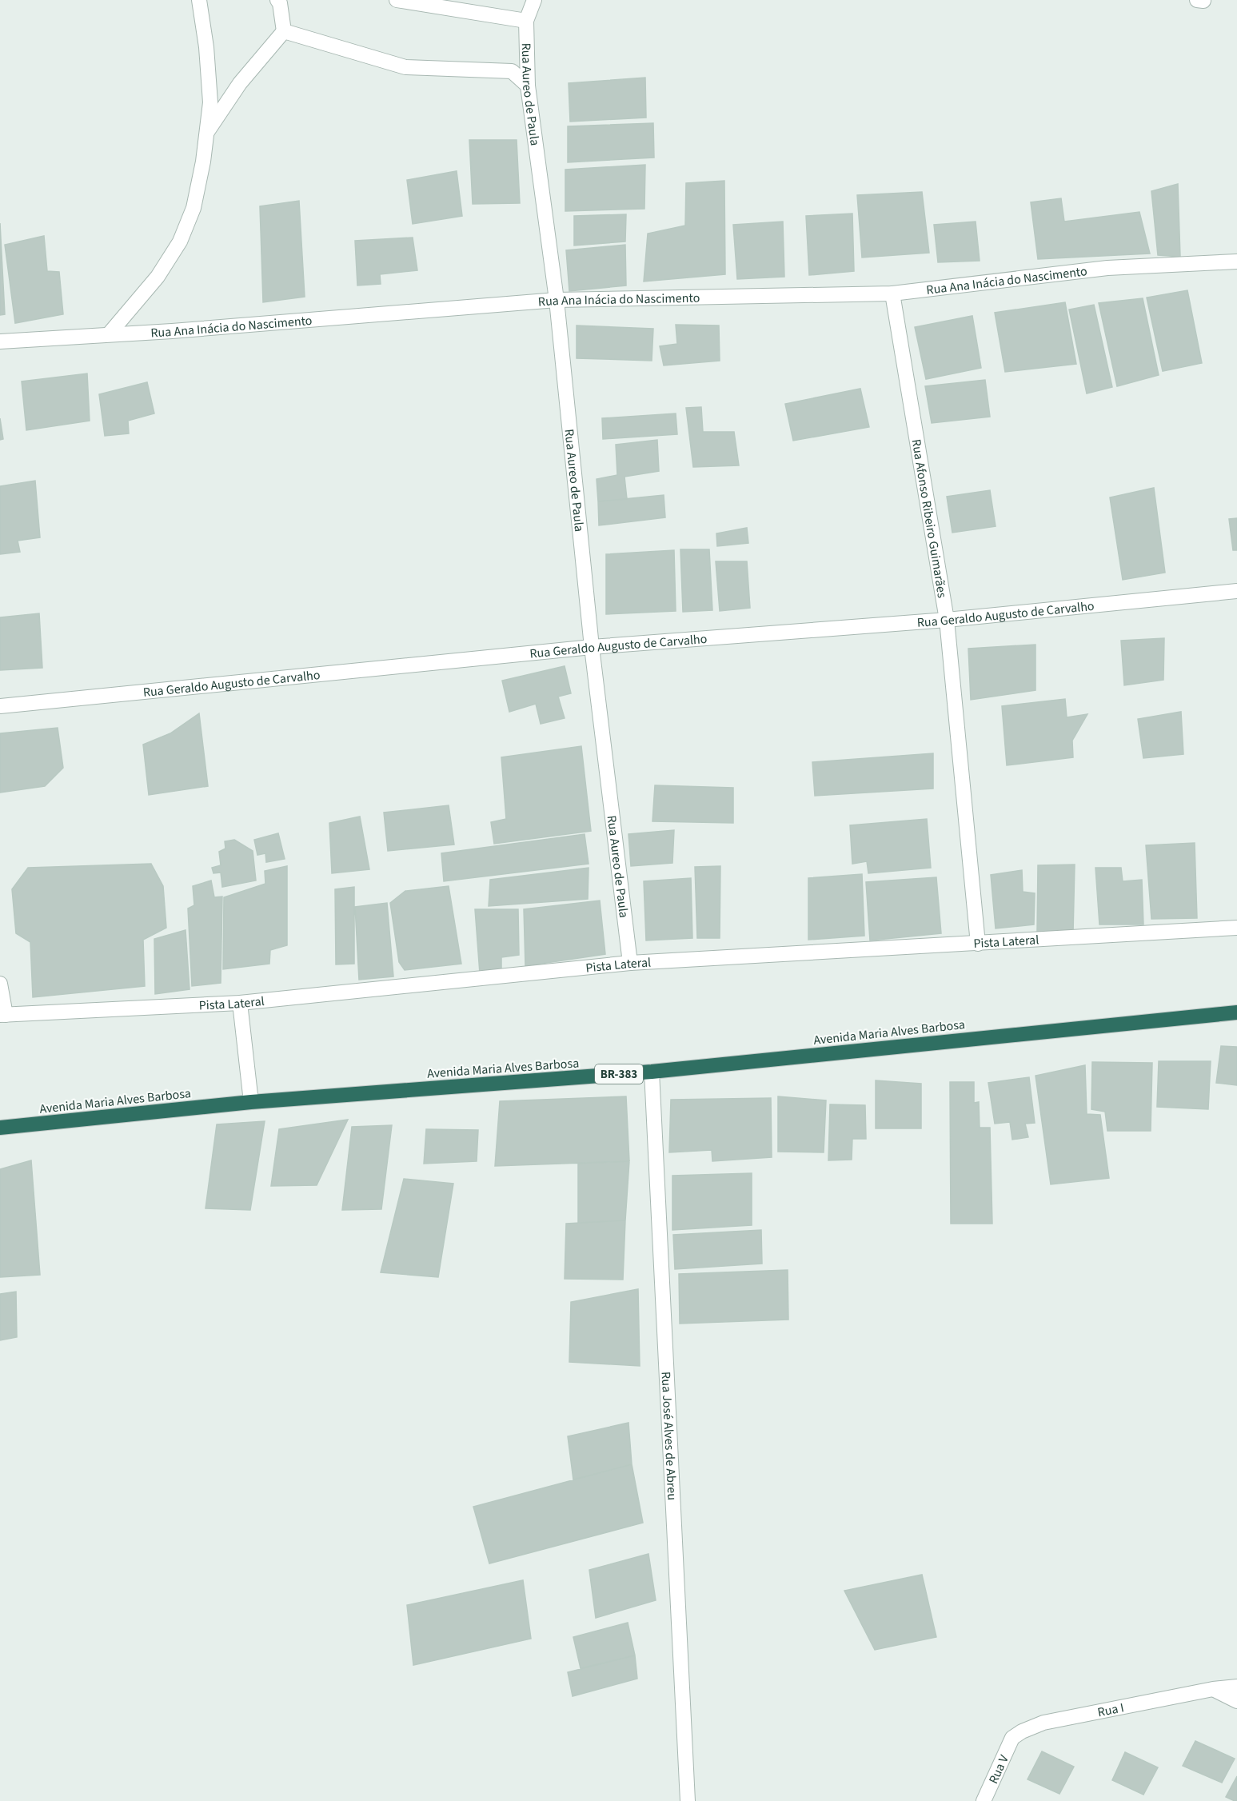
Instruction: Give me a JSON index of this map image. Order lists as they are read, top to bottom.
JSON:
{
  "streets": {
    "highway": ["Avenida Maria Alves Barbosa", "BR-383"],
    "street": [
      "Rua Aureo de Paula",
      "Rua Ana Inácia do Nascimento",
      "Rua Afonso Ribeiro Guimarães",
      "Rua Geraldo Augusto de Carvalho",
      "Pista Lateral",
      "Rua José Alves de Abreu",
      "Rua I",
      "Rua V"
    ]
  },
  "crossings": [
    ["Rua Aureo de Paula", "Rua Ana Inácia do Nascimento"],
    ["Rua Aureo de Paula", "Rua Geraldo Augusto de Carvalho"],
    ["Rua Aureo de Paula", "Pista Lateral"],
    ["Rua Ana Inácia do Nascimento", "Rua Afonso Ribeiro Guimarães"],
    ["Rua Afonso Ribeiro Guimarães", "Rua Geraldo Augusto de Carvalho"],
    ["Rua Afonso Ribeiro Guimarães", "Pista Lateral"],
    ["Avenida Maria Alves Barbosa", "Rua José Alves de Abreu"],
    ["Rua I", "Rua V"]
  ]
}
